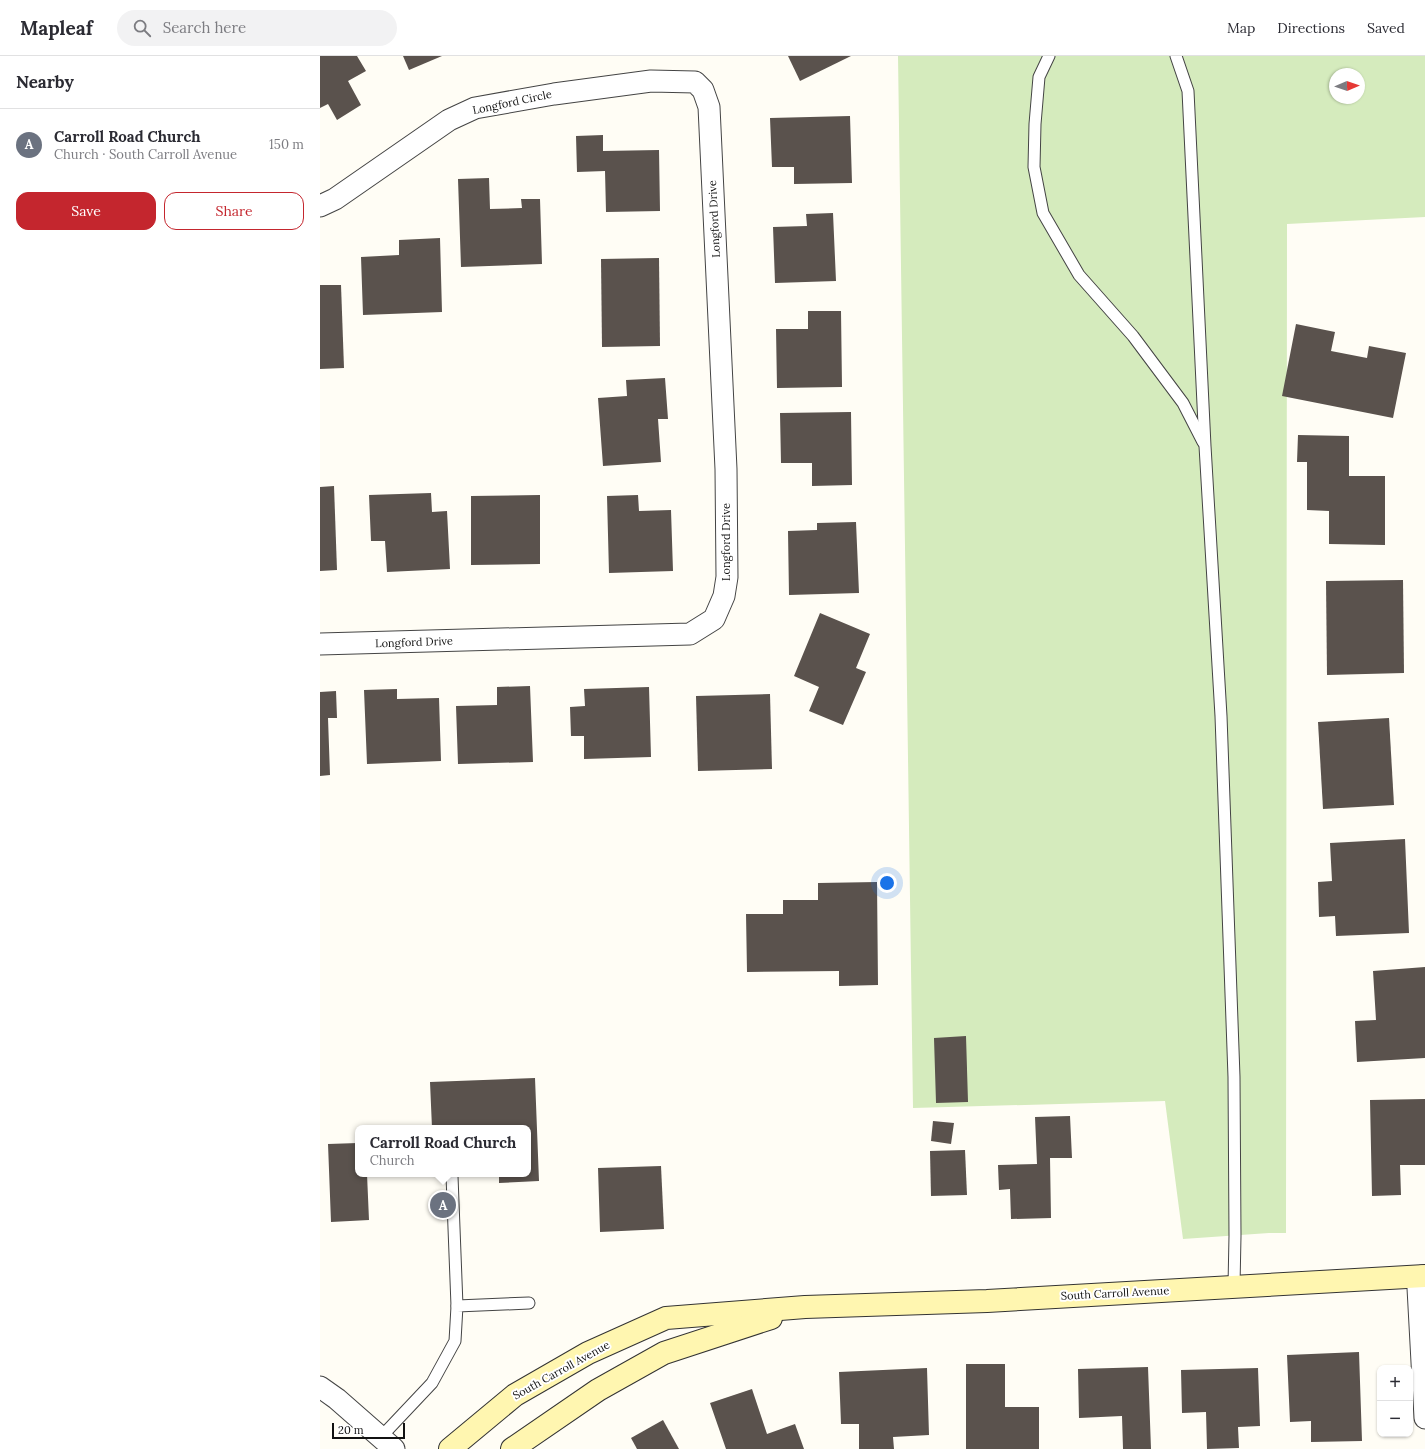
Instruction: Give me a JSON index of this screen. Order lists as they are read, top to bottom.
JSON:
{
  "streets": {
    "main road": ["South Carroll Avenue"],
    "street": ["Longford Circle", "Longford Drive"]
  },
  "crossings": [
    ["Longford Circle", "Longford Drive"]
  ],
  "scale_bar": "20 m",
  "north": "right",
  "page": {
    "header": "Mapleaf",
    "search": "Search here",
    "nav": ["Map", "Directions", "Saved"],
    "heading": "Nearby",
    "list": [
      {
        "mark": "A",
        "name": "Carroll Road Church",
        "note": "Church · South Carroll Avenue",
        "value": "150 m"
      }
    ],
    "buttons": ["Save", "Share"],
    "popup": ["Carroll Road Church", "Church"],
    "pins": "A",
    "map_buttons": ["+", "−"],
    "scale": "20 m"
  }
}
